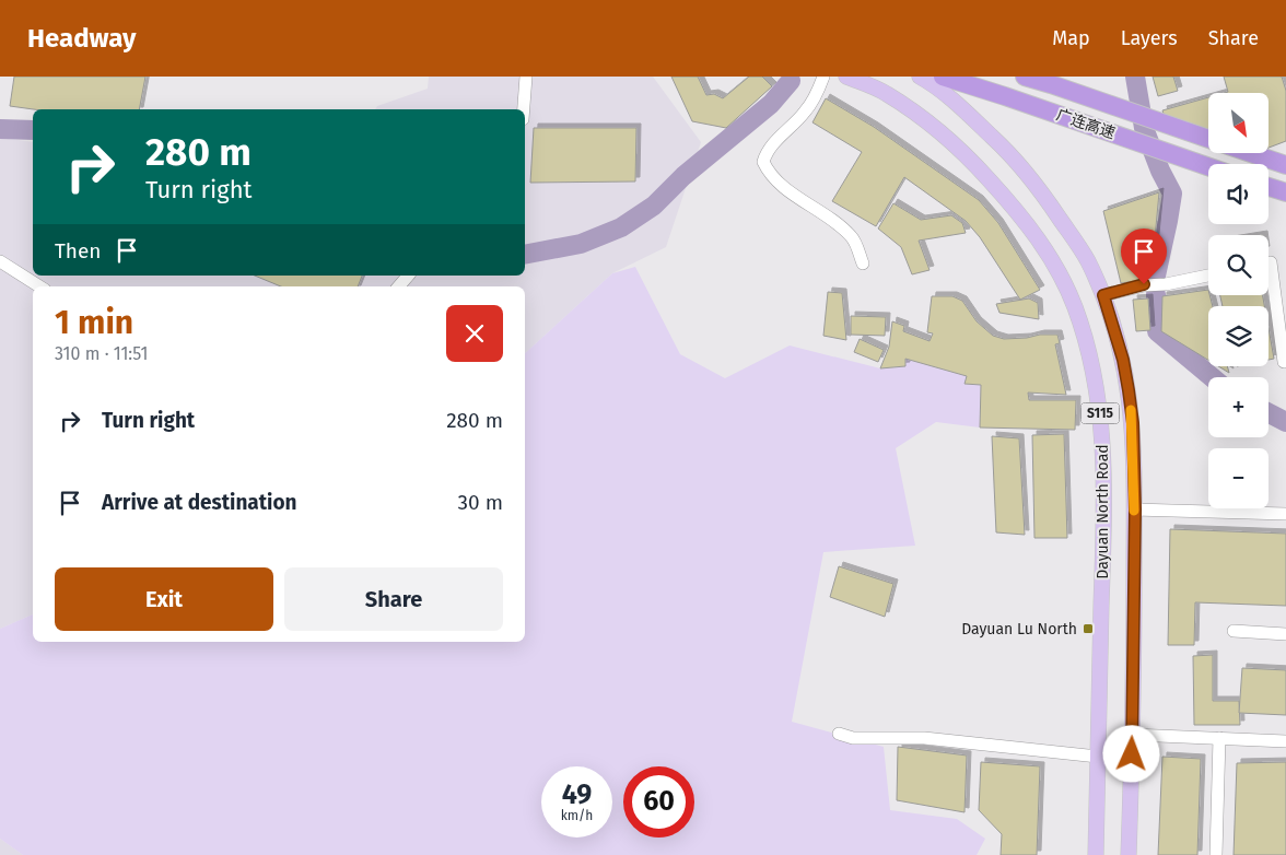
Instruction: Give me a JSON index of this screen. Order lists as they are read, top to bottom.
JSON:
{
  "streets": {
    "highway": ["广连高速"],
    "main road": ["S115", "Dayuan North Road"]
  },
  "places": {
    "transit": ["Dayuan Lu North"]
  },
  "north": "bottom right",
  "page": {
    "header": "Headway",
    "nav": ["Map", "Layers", "Share"],
    "map_buttons": ["+", "−"],
    "turn": ["280 m", "Turn right"],
    "then": "Then",
    "heading": ["1 min", "310 m · 11:51"],
    "list": [
      {
        "name": "Turn right",
        "value": "280 m"
      },
      {
        "name": "Arrive at destination",
        "value": "30 m"
      }
    ],
    "buttons": ["Exit", "Share"],
    "speed": "49 km/h",
    "limit": "60"
  }
}
